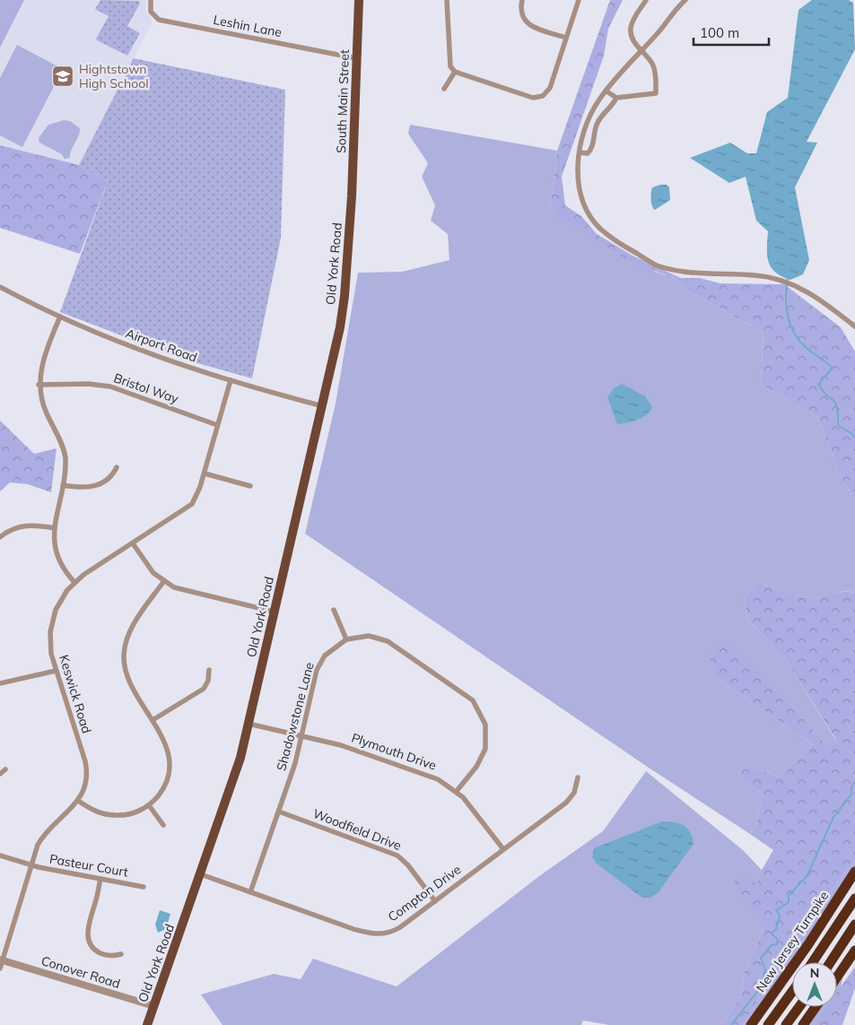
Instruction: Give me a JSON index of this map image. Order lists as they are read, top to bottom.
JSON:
{
  "streets": {
    "highway": ["New Jersey Turnpike"],
    "main road": ["South Main Street", "Old York Road"],
    "street": [
      "Leshin Lane",
      "Airport Road",
      "Bristol Way",
      "Keswick Road",
      "Shadowstone Lane",
      "Plymouth Drive",
      "Woodfield Drive",
      "Pasteur Court",
      "Compton Drive",
      "Conover Road"
    ]
  },
  "crossings": [
    ["Leshin Lane", "South Main Street"],
    ["South Main Street", "Old York Road"],
    ["Old York Road", "Airport Road"],
    ["Old York Road", "Plymouth Drive"],
    ["Old York Road", "Compton Drive"],
    ["Old York Road", "Conover Road"],
    ["Airport Road", "Keswick Road"],
    ["Bristol Way", "Keswick Road"],
    ["Keswick Road", "Pasteur Court"],
    ["Keswick Road", "Conover Road"],
    ["Shadowstone Lane", "Plymouth Drive"],
    ["Shadowstone Lane", "Woodfield Drive"],
    ["Shadowstone Lane", "Compton Drive"],
    ["Plymouth Drive", "Compton Drive"],
    ["Woodfield Drive", "Compton Drive"]
  ],
  "places": {
    "school or university": ["Hightstown High School"]
  },
  "scale_bar": "100 m",
  "north": "top"
}
